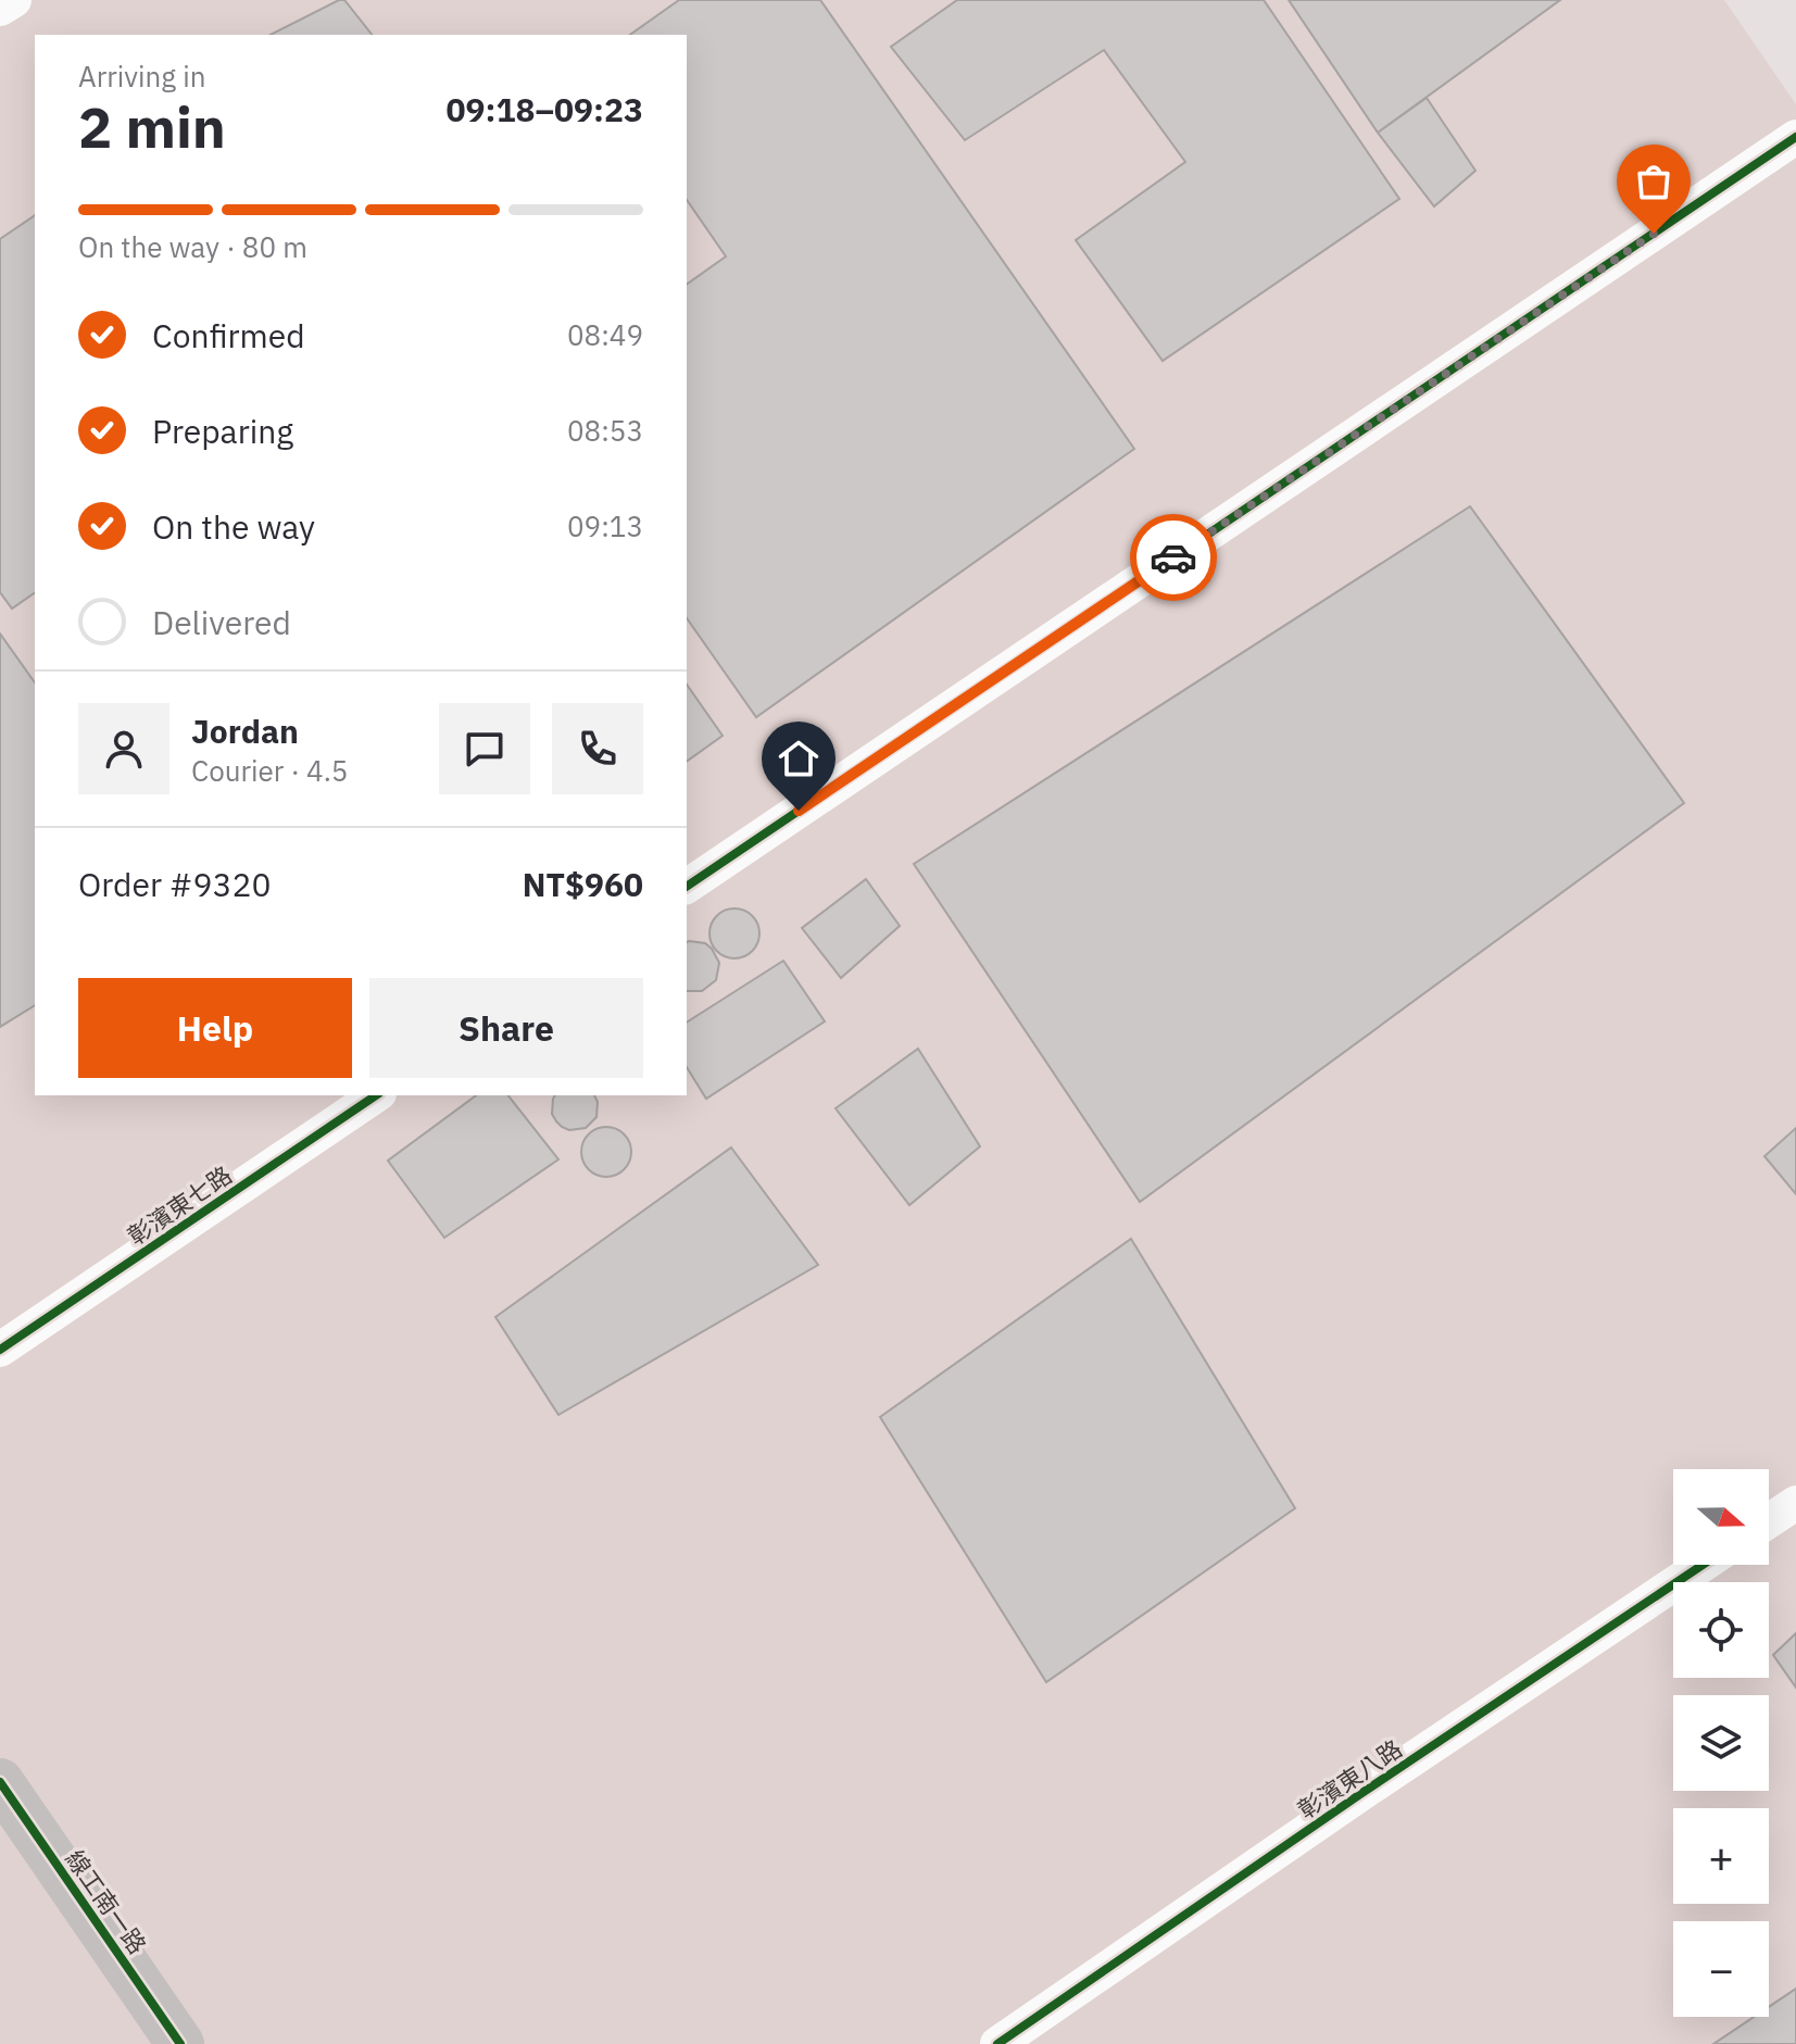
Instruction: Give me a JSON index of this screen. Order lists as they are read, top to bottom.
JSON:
{
  "streets": {
    "street": ["彰濱東七路", "彰濱東八路", "線工南一路"]
  },
  "north": "right",
  "page": {
    "heading": ["2 min", "Arriving in", "09:18–09:23"],
    "panel": [
      "Jordan",
      "Courier · 4.5",
      "Order #9320",
      "NT$960"
    ],
    "bar": "On the way · 80 m",
    "list": [
      ["Confirmed", "08:49"],
      ["Preparing", "08:53"],
      ["On the way", "09:13"],
      "Delivered"
    ],
    "buttons": ["Help", "Share"],
    "map_buttons": ["+", "−"]
  }
}
